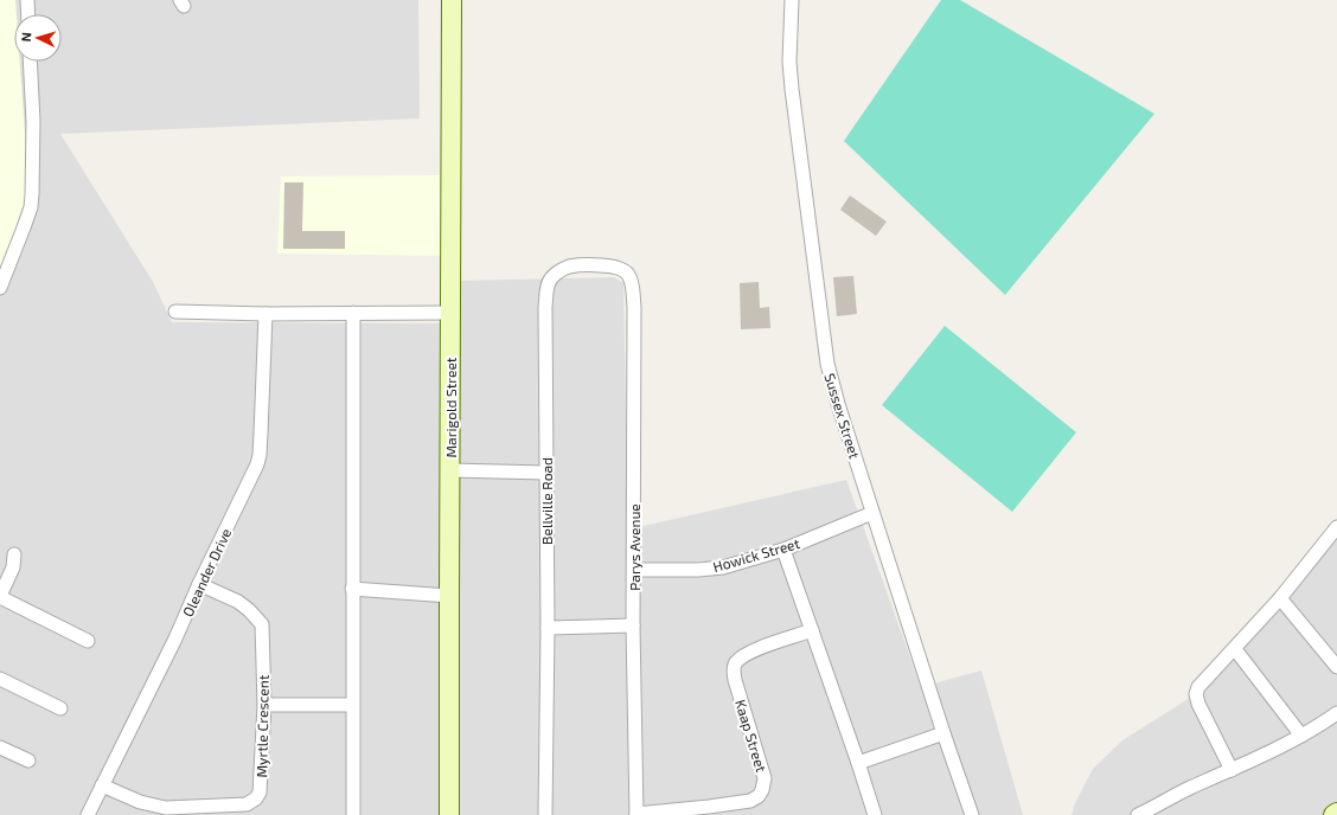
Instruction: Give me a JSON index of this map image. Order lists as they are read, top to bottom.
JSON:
{
  "streets": {
    "street": [
      "Marigold Street",
      "Sussex Street",
      "Bellville Road",
      "Parys Avenue",
      "Howick Street",
      "Oleander Drive",
      "Myrtle Crescent",
      "Kaap Street"
    ]
  },
  "crossings": [
    ["Sussex Street", "Howick Street"],
    ["Bellville Road", "Parys Avenue"],
    ["Parys Avenue", "Howick Street"],
    ["Parys Avenue", "Kaap Street"],
    ["Oleander Drive", "Myrtle Crescent"]
  ],
  "north": "left"
}
